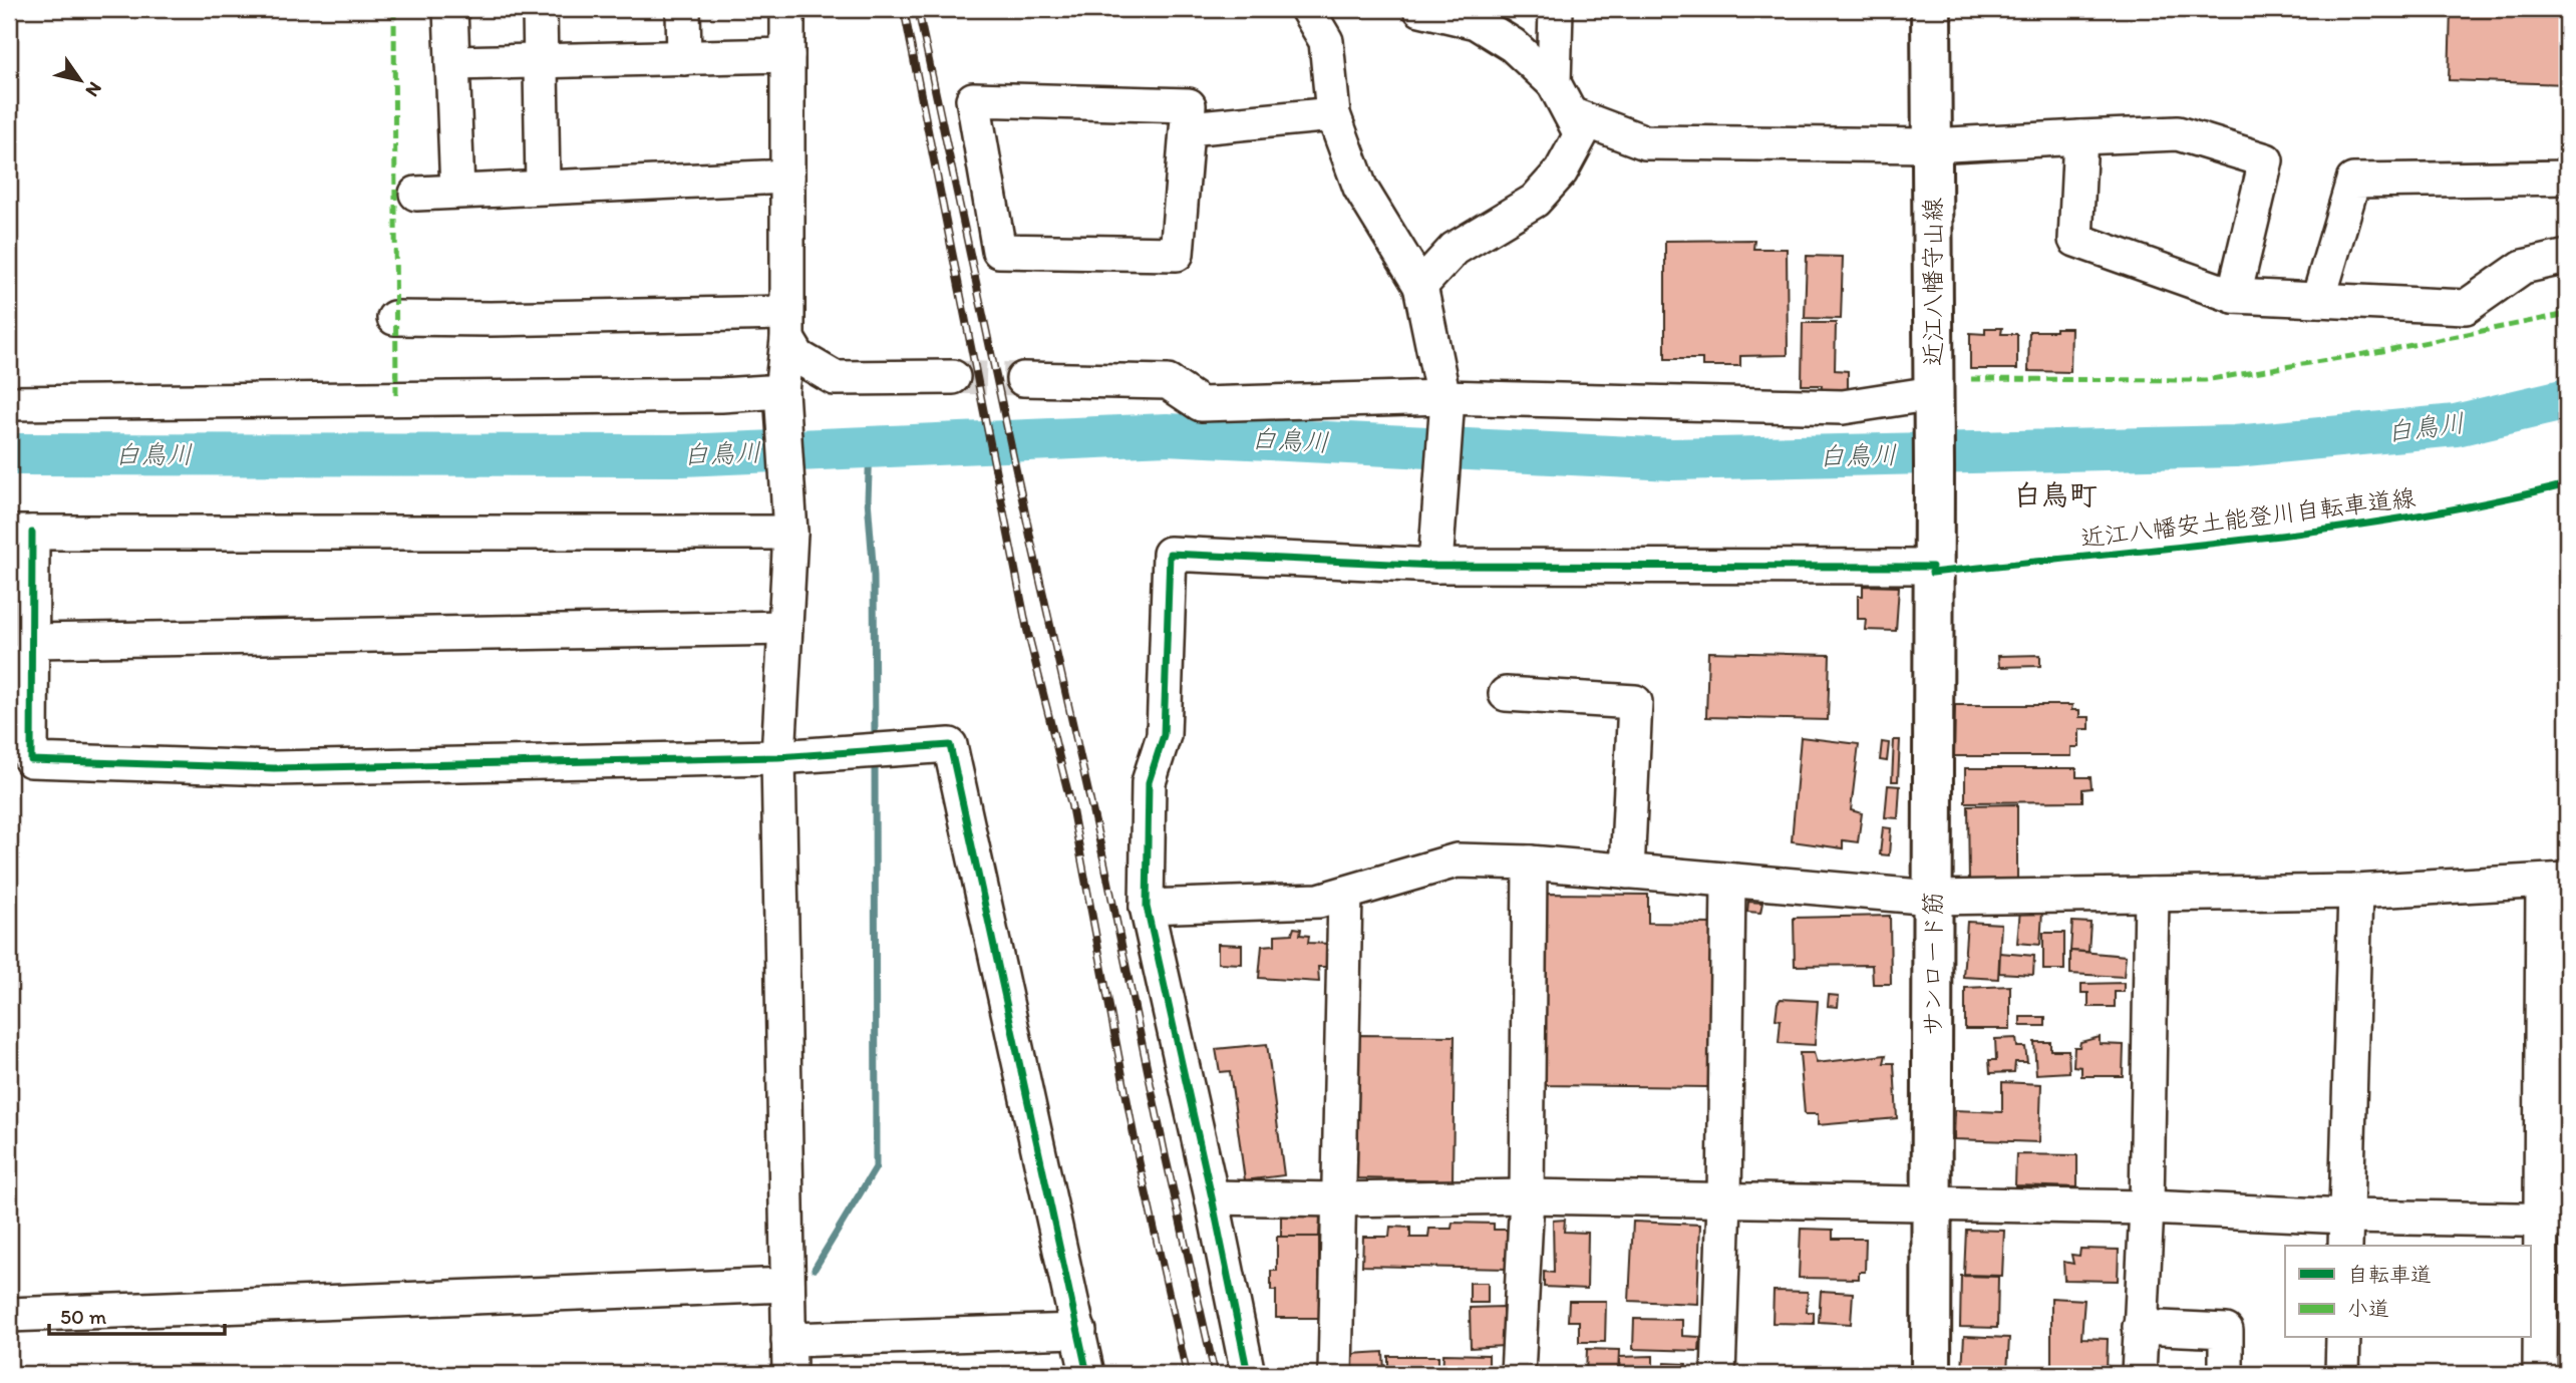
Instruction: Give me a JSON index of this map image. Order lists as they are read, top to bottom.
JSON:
{
  "streets": {
    "main road": ["近江八幡守山線", "サンロード筋"],
    "cycle path": ["近江八幡安土能登川自転車道線"]
  },
  "crossings": [
    ["近江八幡守山線", "サンロード筋"]
  ],
  "districts": ["白鳥町"],
  "water": ["白鳥川"],
  "legend": ["自転車道", "小道"],
  "scale_bar": "50 m",
  "north": "bottom right"
}
